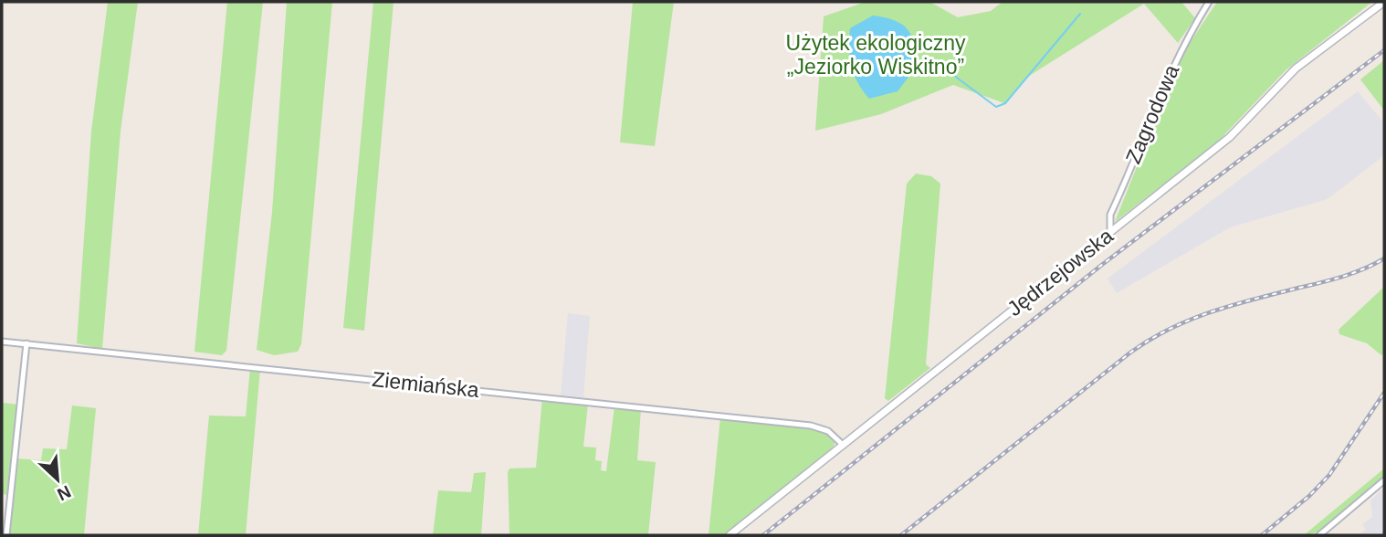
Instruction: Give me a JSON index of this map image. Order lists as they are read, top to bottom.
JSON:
{
  "streets": {
    "street": ["Zagrodowa", "Jędrzejowska", "Ziemiańska"]
  },
  "crossings": [
    ["Zagrodowa", "Jędrzejowska"],
    ["Jędrzejowska", "Ziemiańska"]
  ],
  "parks": ["Użytek ekologiczny „Jeziorko Wiskitno”"],
  "north": "bottom right"
}
